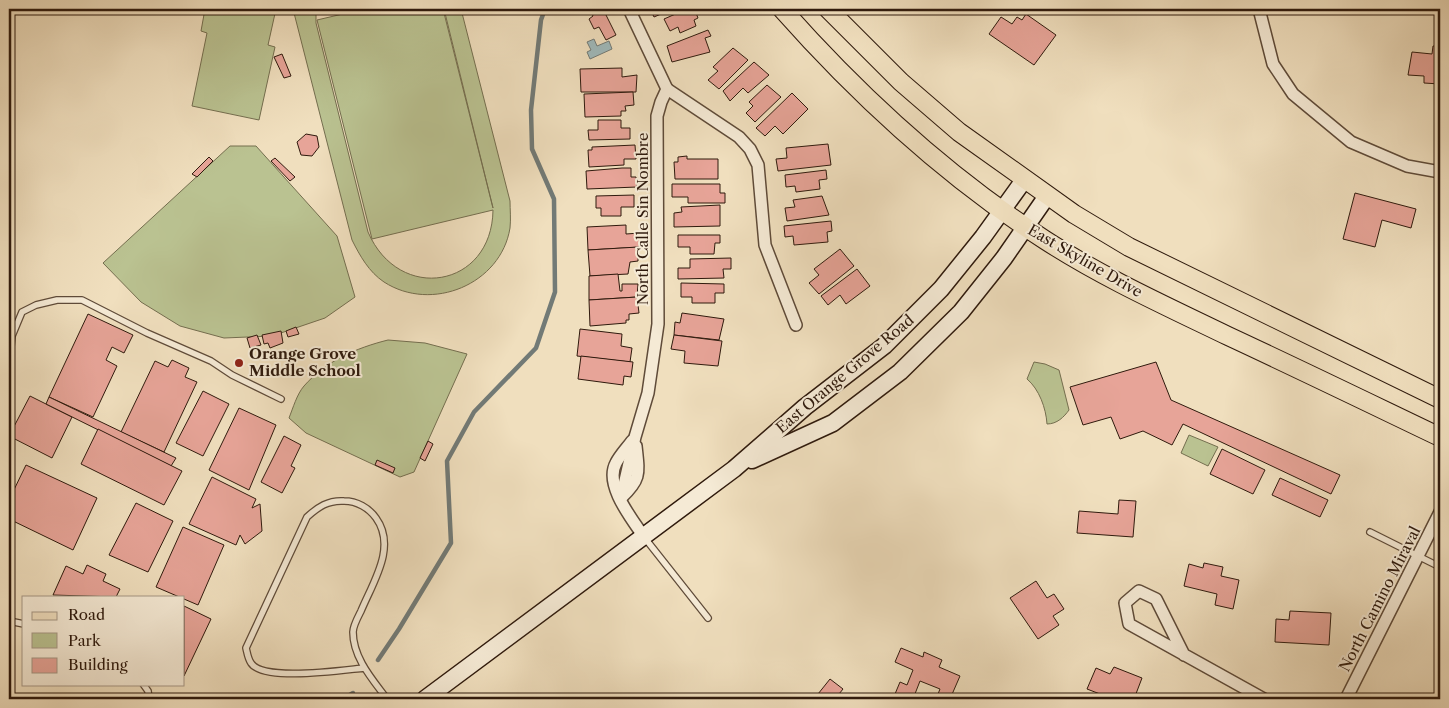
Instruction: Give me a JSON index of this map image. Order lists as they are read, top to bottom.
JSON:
{
  "streets": {
    "main road": ["East Skyline Drive", "East Orange Grove Road"],
    "street": ["North Calle Sin Nombre", "North Camino Miraval"]
  },
  "crossings": [
    ["North Calle Sin Nombre", "East Orange Grove Road"],
    ["East Skyline Drive", "East Orange Grove Road"]
  ],
  "places": ["Orange Grove Middle School"],
  "legend": ["Road", "Park", "Building"]
}
